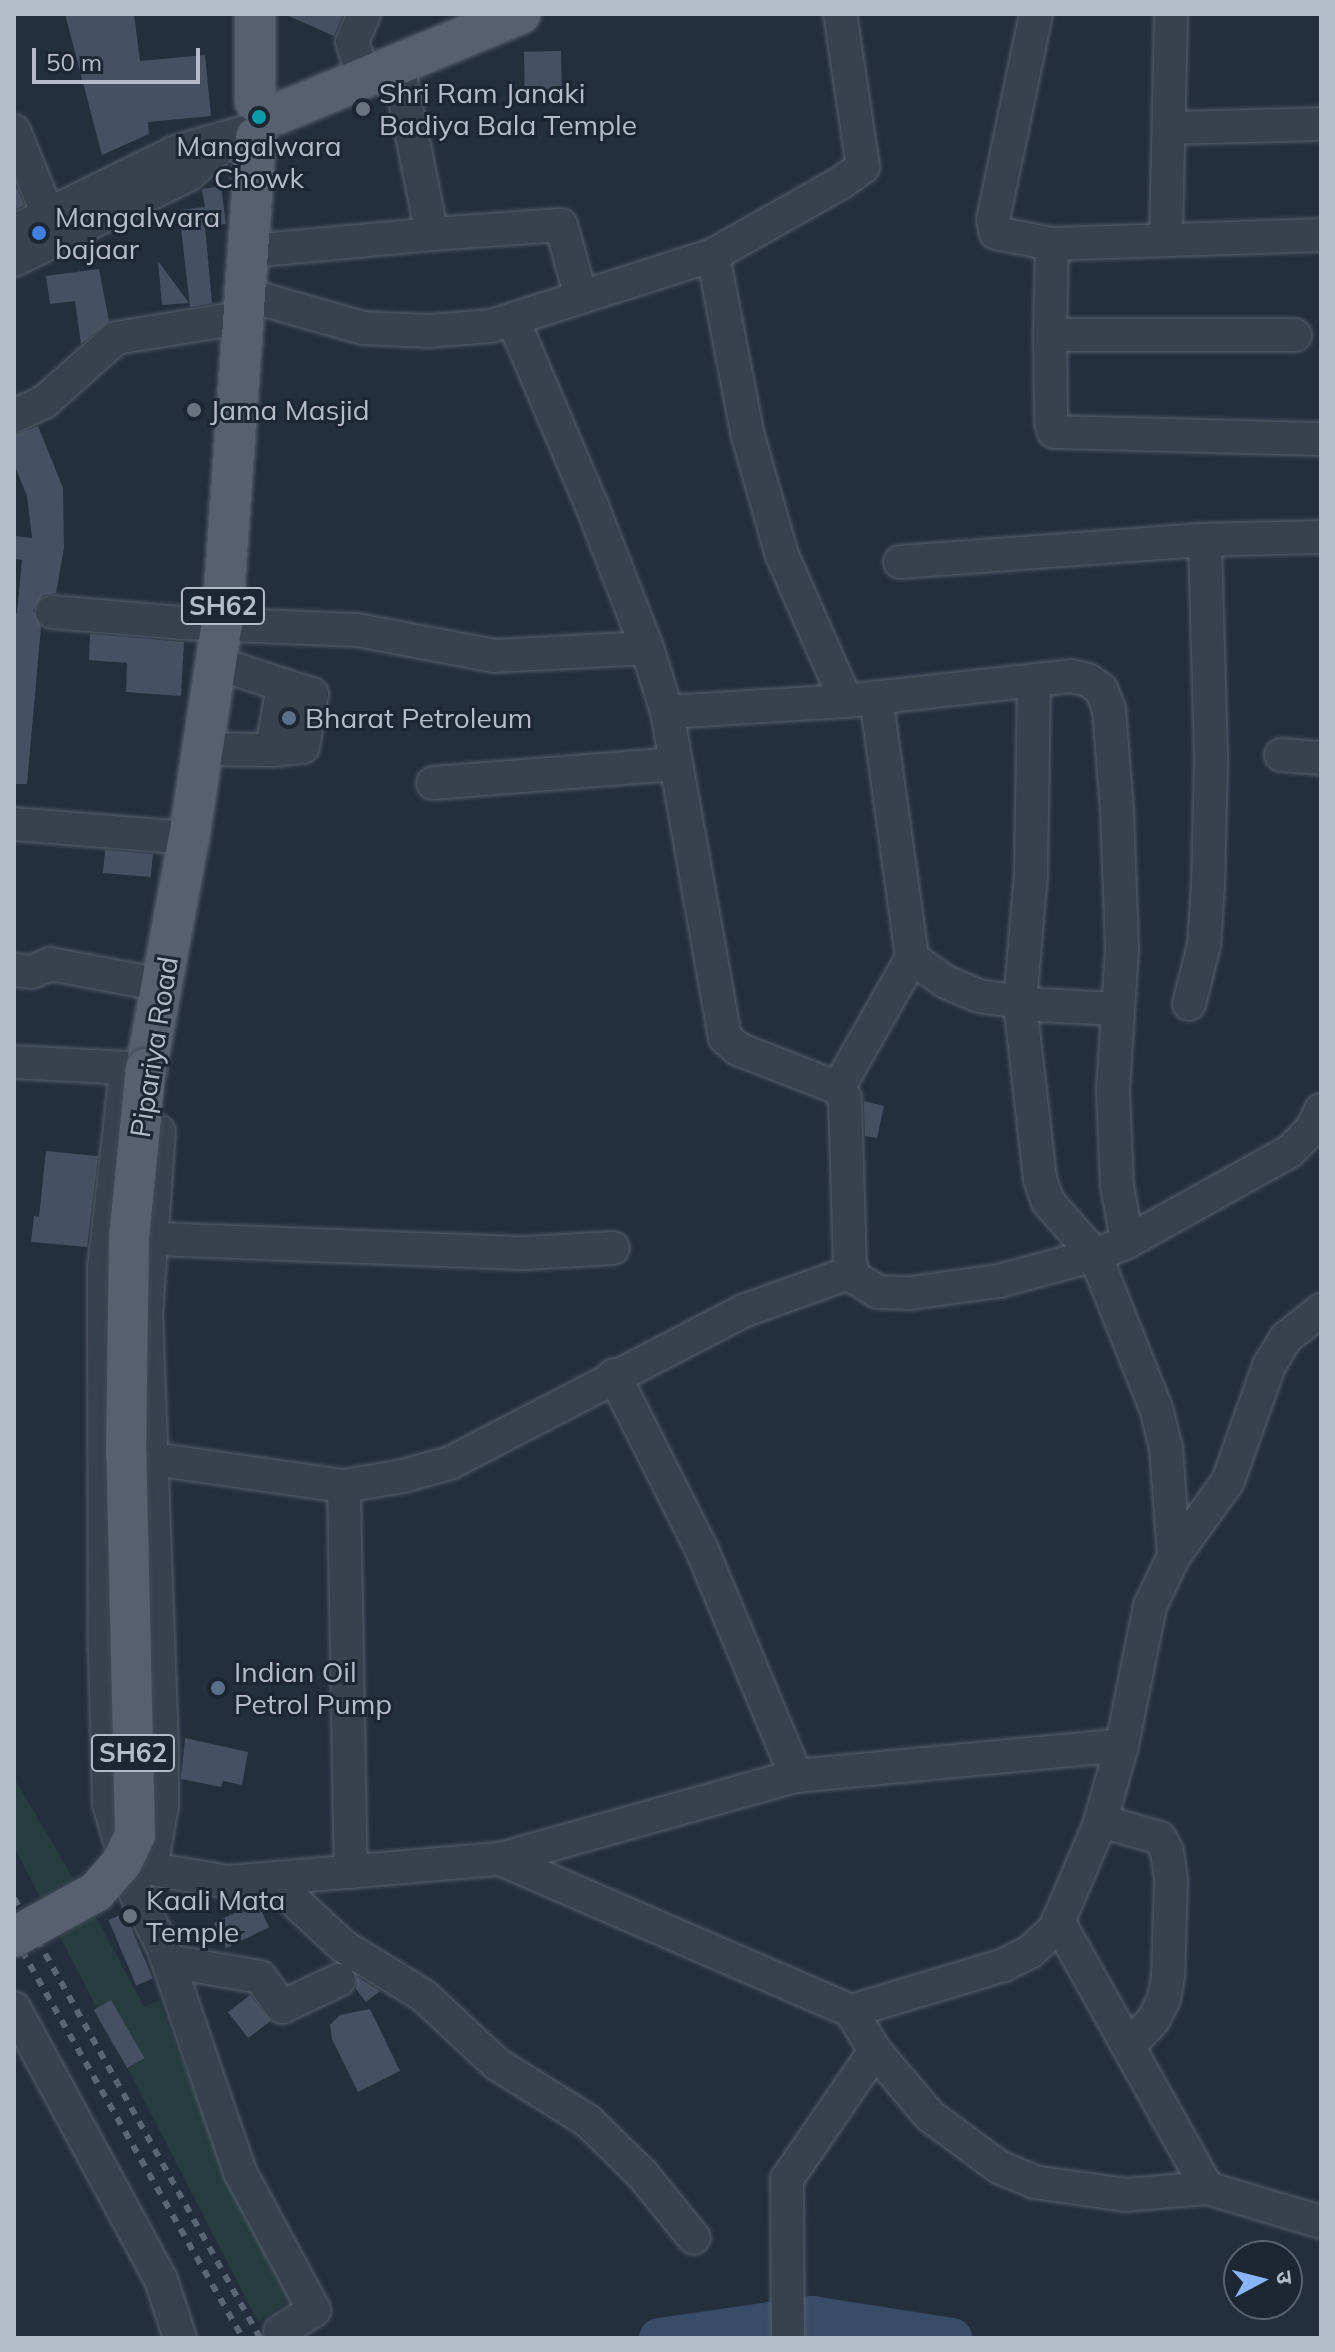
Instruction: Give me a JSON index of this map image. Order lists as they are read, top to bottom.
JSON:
{
  "streets": {
    "main road": ["SH62", "Pipariya Road"]
  },
  "places": [
    "Shri Ram Janaki Badiya Bala Temple",
    "Mangalwara Chowk",
    "Mangalwara bajaar",
    "Jama Masjid",
    "Bharat Petroleum",
    "Indian Oil Petrol Pump",
    "Kaali Mata Temple"
  ],
  "scale_bar": "50 m",
  "north": "right"
}
